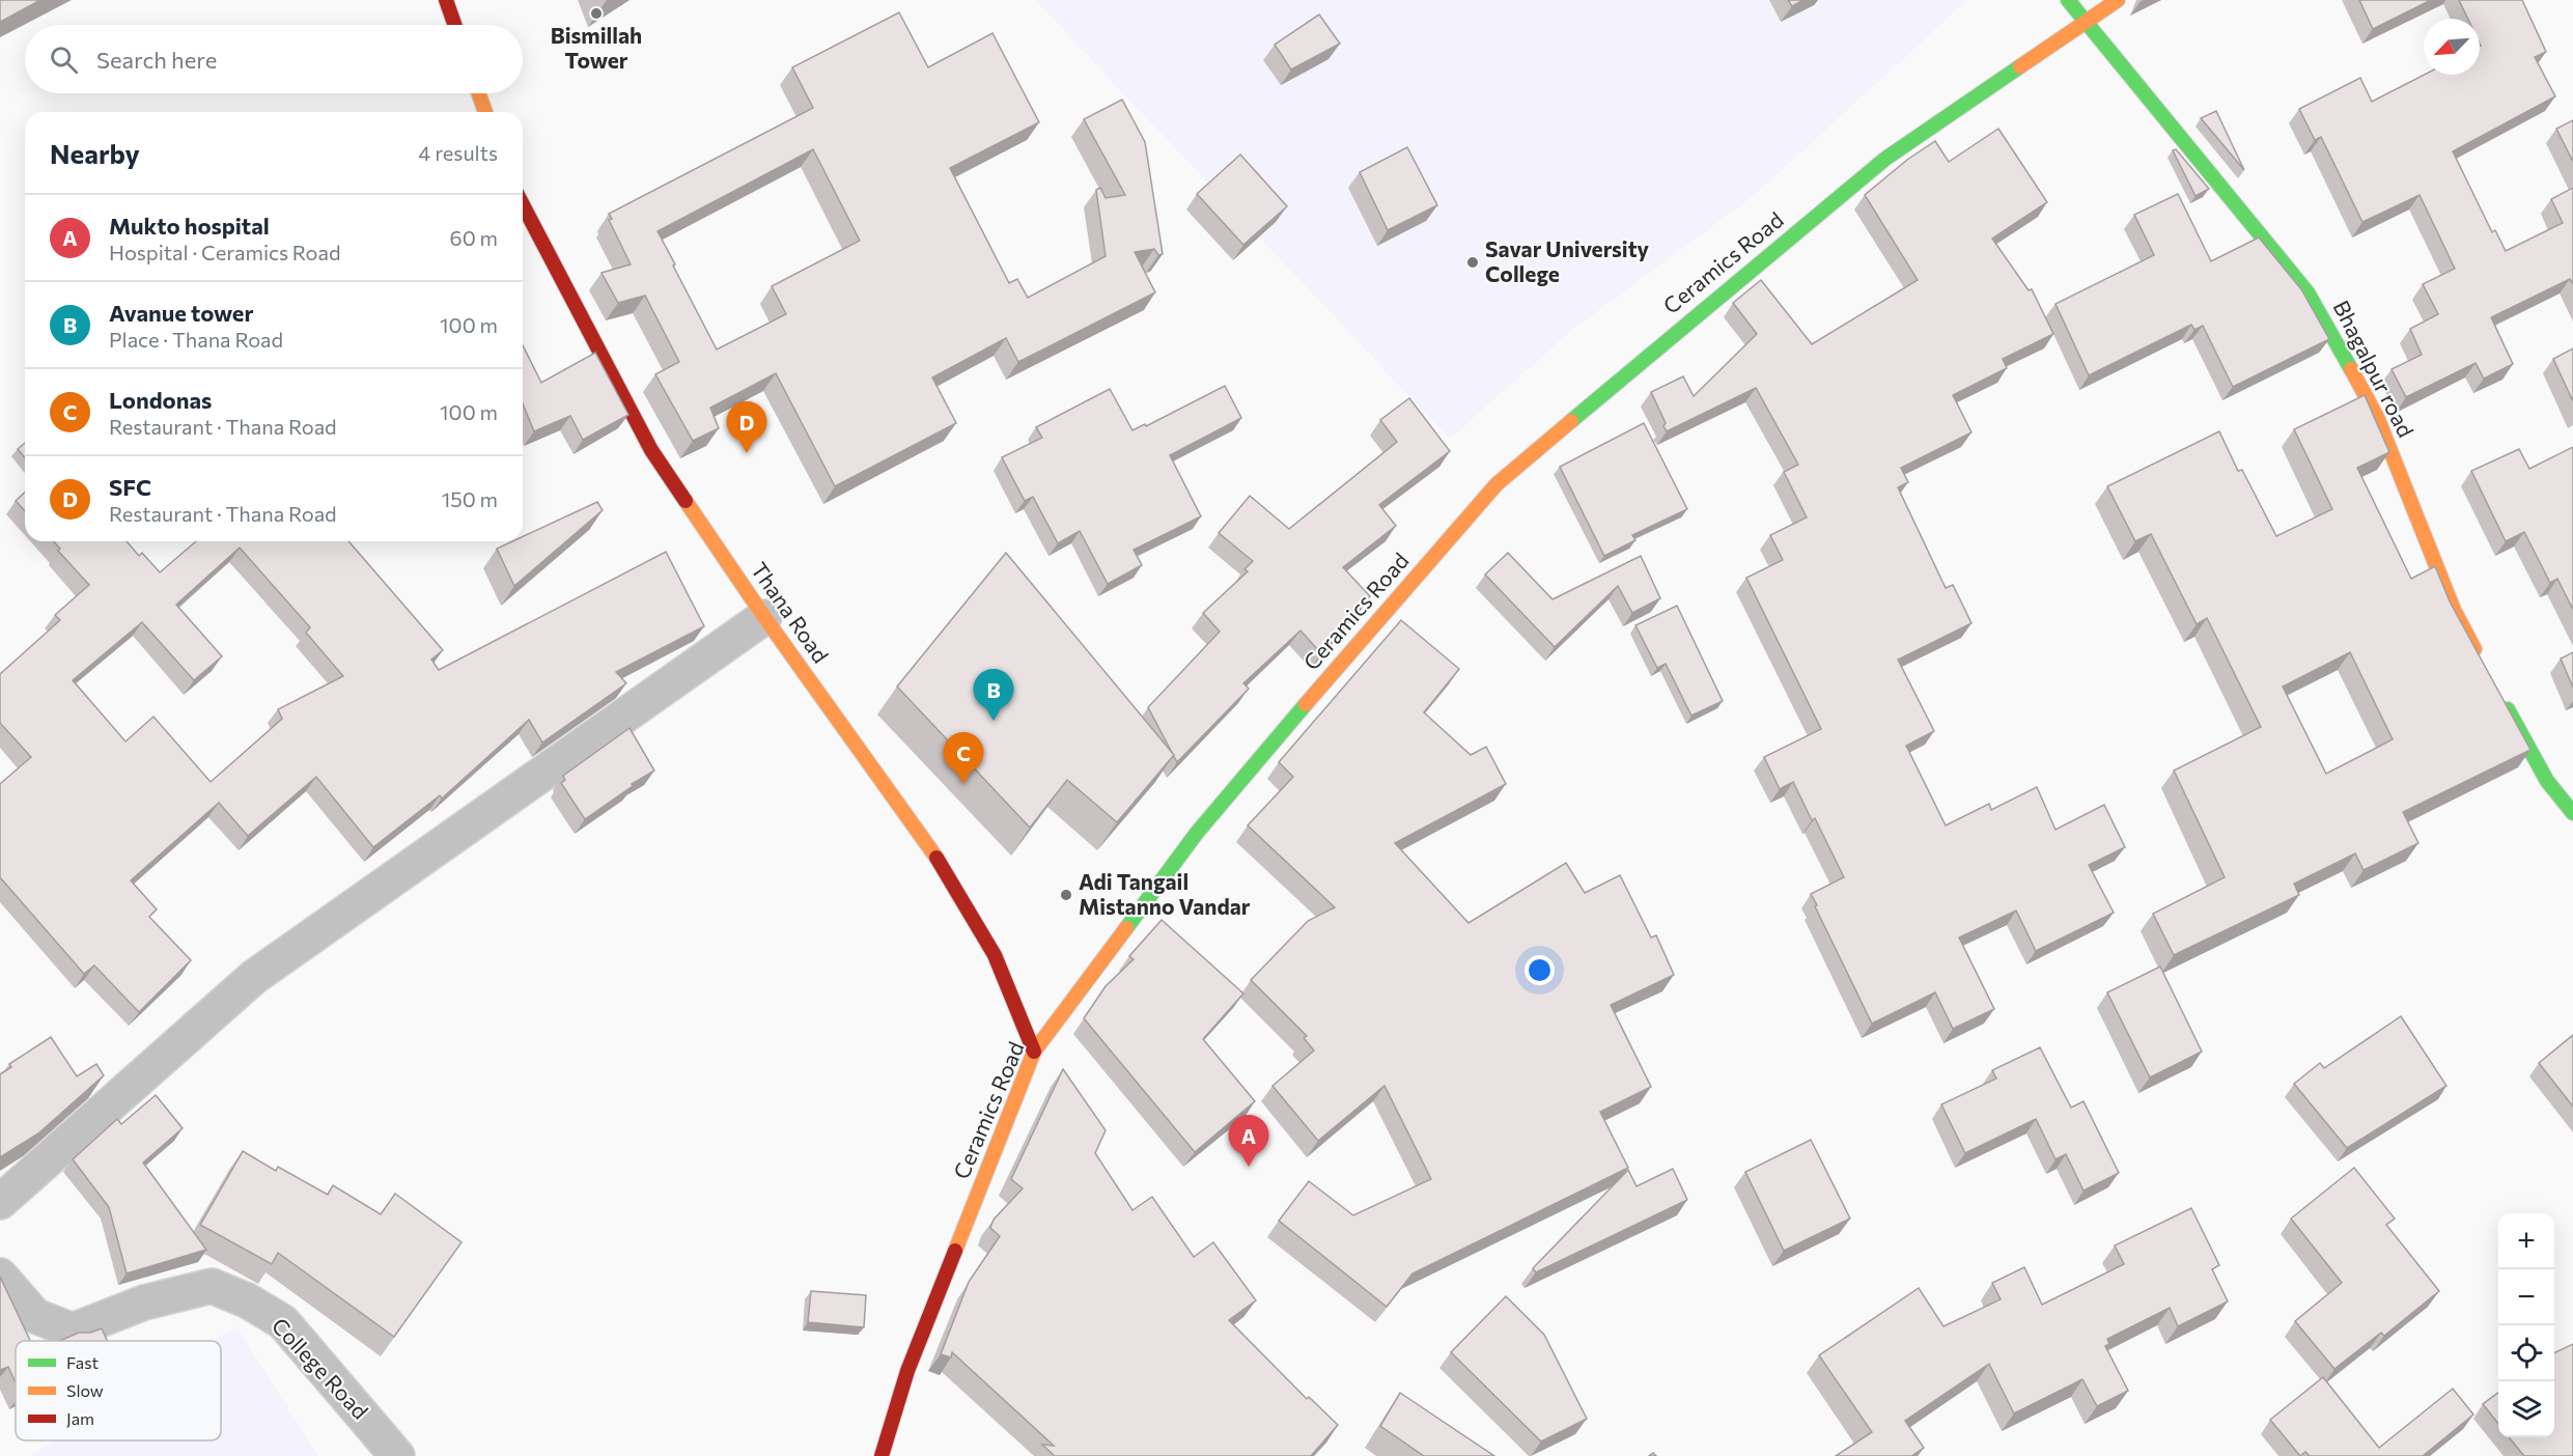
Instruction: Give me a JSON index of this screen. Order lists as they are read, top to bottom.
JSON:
{
  "streets": {
    "street": [
      "Ceramics Road",
      "Bhagalpur road",
      "Thana Road",
      "College Road"
    ]
  },
  "crossings": [
    ["Ceramics Road", "Bhagalpur road"],
    ["Ceramics Road", "Thana Road"]
  ],
  "places": ["Bismillah Tower", "Savar University College", "Adi Tangail Mistanno Vandar"],
  "legend": ["Fast", "Slow", "Jam"],
  "north": "bottom left",
  "page": {
    "search": "Search here",
    "heading": ["Nearby", "4 results"],
    "list": [
      {
        "mark": "A",
        "name": "Mukto hospital",
        "note": "Hospital · Ceramics Road",
        "value": "60 m"
      },
      {
        "mark": "B",
        "name": "Avanue tower",
        "note": "Place · Thana Road",
        "value": "100 m"
      },
      {
        "mark": "C",
        "name": "Londonas",
        "note": "Restaurant · Thana Road",
        "value": "100 m"
      },
      {
        "mark": "D",
        "name": "SFC",
        "note": "Restaurant · Thana Road",
        "value": "150 m"
      }
    ],
    "pins": [
      "D",
      "B",
      "C",
      "A"
    ],
    "map_buttons": ["+", "−"]
  }
}
